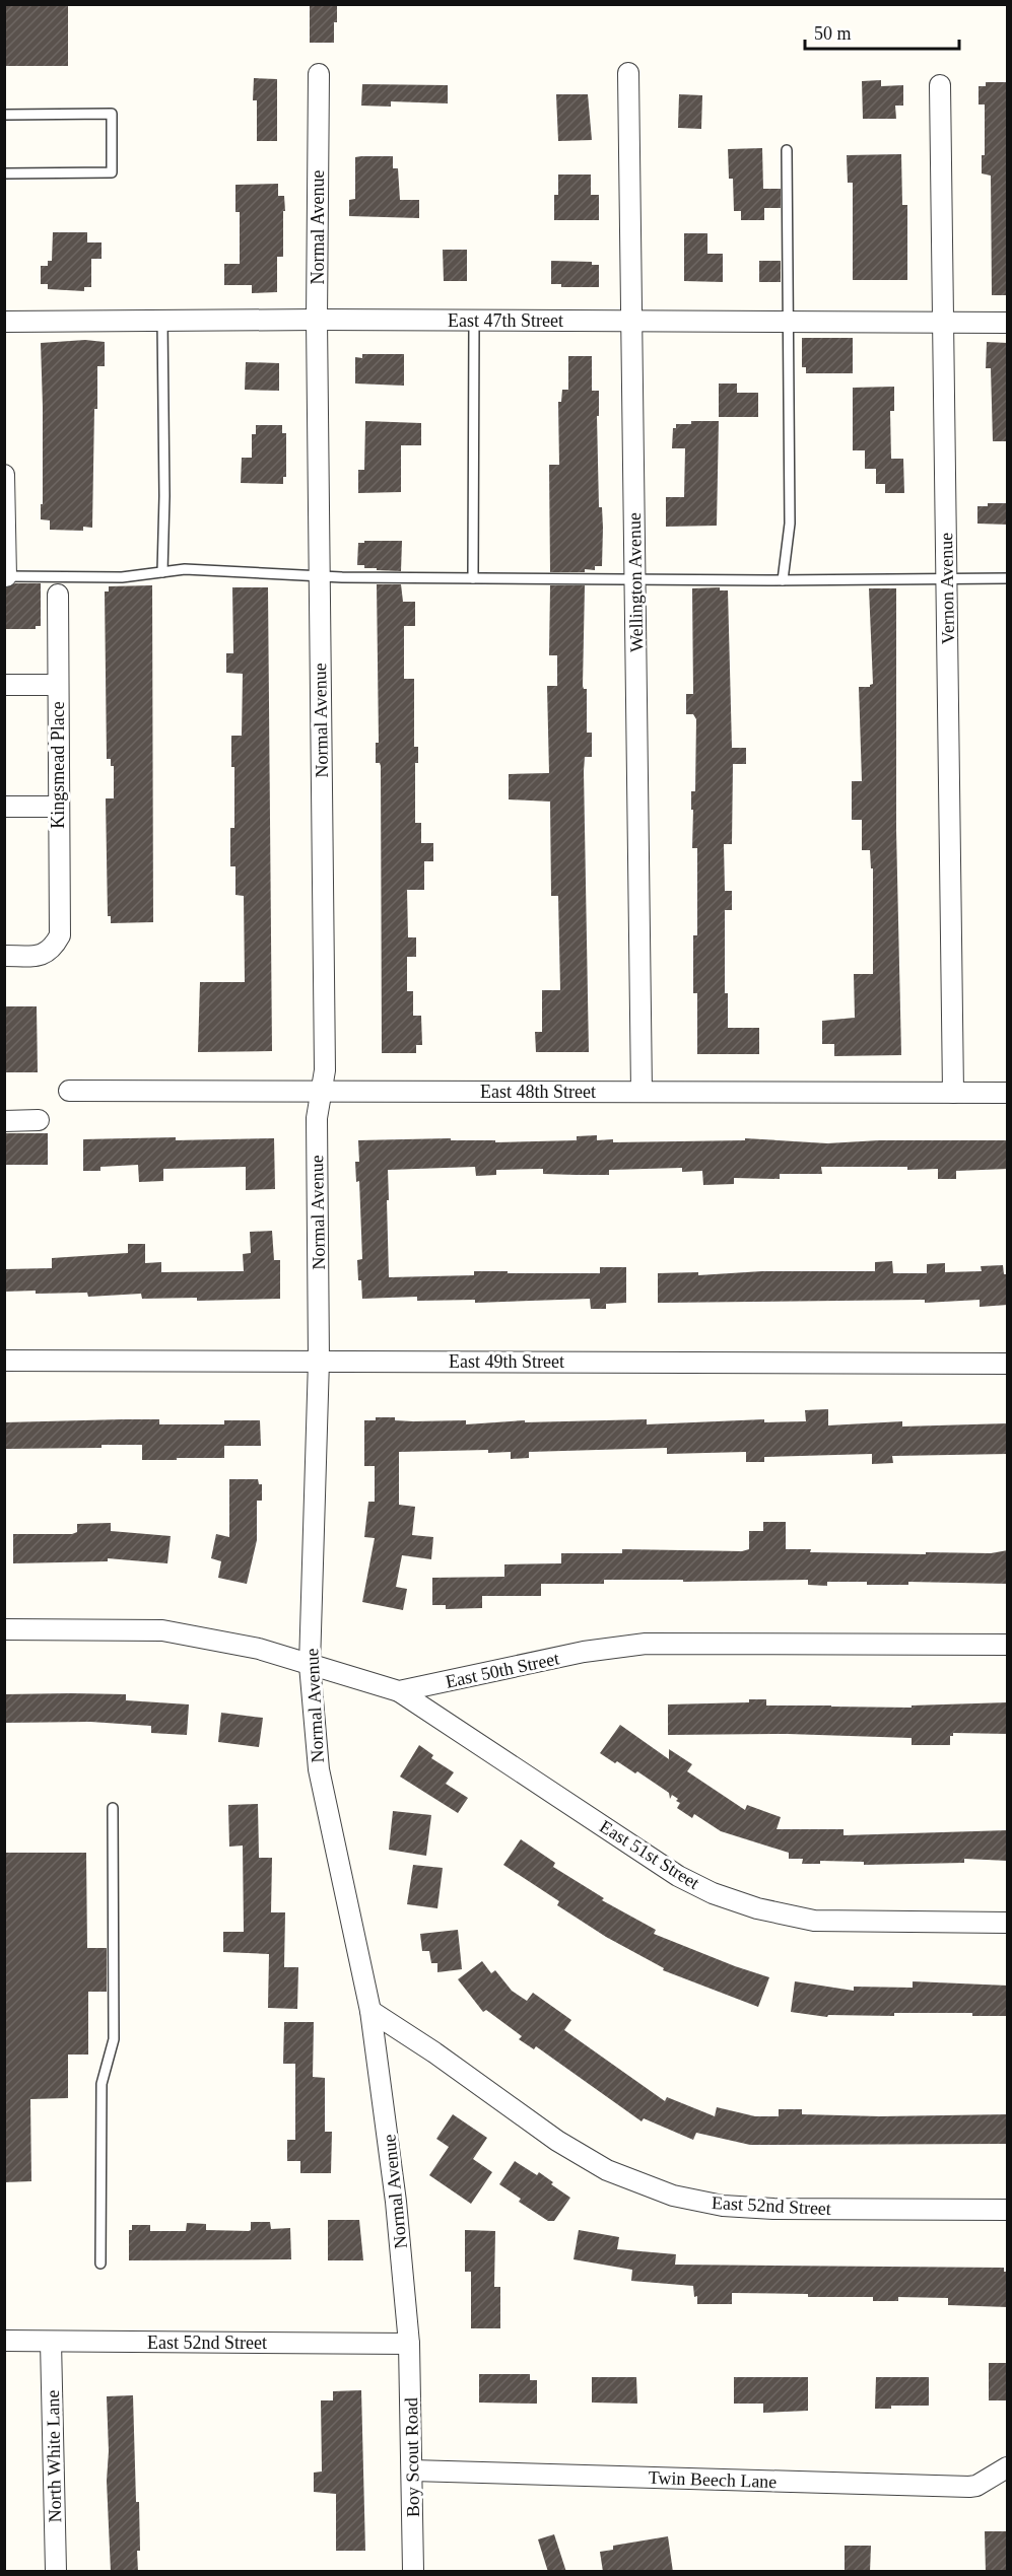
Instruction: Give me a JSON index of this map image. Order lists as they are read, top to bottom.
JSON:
{
  "streets": {
    "street": [
      "Normal Avenue",
      "East 47th Street",
      "Wellington Avenue",
      "Vernon Avenue",
      "Kingsmead Place",
      "East 48th Street",
      "East 49th Street",
      "East 50th Street",
      "East 51st Street",
      "East 52nd Street",
      "North White Lane",
      "Boy Scout Road",
      "Twin Beech Lane"
    ]
  },
  "crossings": [
    ["Normal Avenue", "East 47th Street"],
    ["Normal Avenue", "East 48th Street"],
    ["Normal Avenue", "East 49th Street"],
    ["Normal Avenue", "East 50th Street"],
    ["Normal Avenue", "East 52nd Street"],
    ["Normal Avenue", "Boy Scout Road"],
    ["East 47th Street", "Wellington Avenue"],
    ["East 47th Street", "Vernon Avenue"],
    ["Wellington Avenue", "East 48th Street"],
    ["Vernon Avenue", "East 48th Street"],
    ["East 50th Street", "East 51st Street"],
    ["East 52nd Street", "North White Lane"],
    ["East 52nd Street", "Boy Scout Road"],
    ["Boy Scout Road", "Twin Beech Lane"]
  ],
  "scale_bar": "50 m"
}
